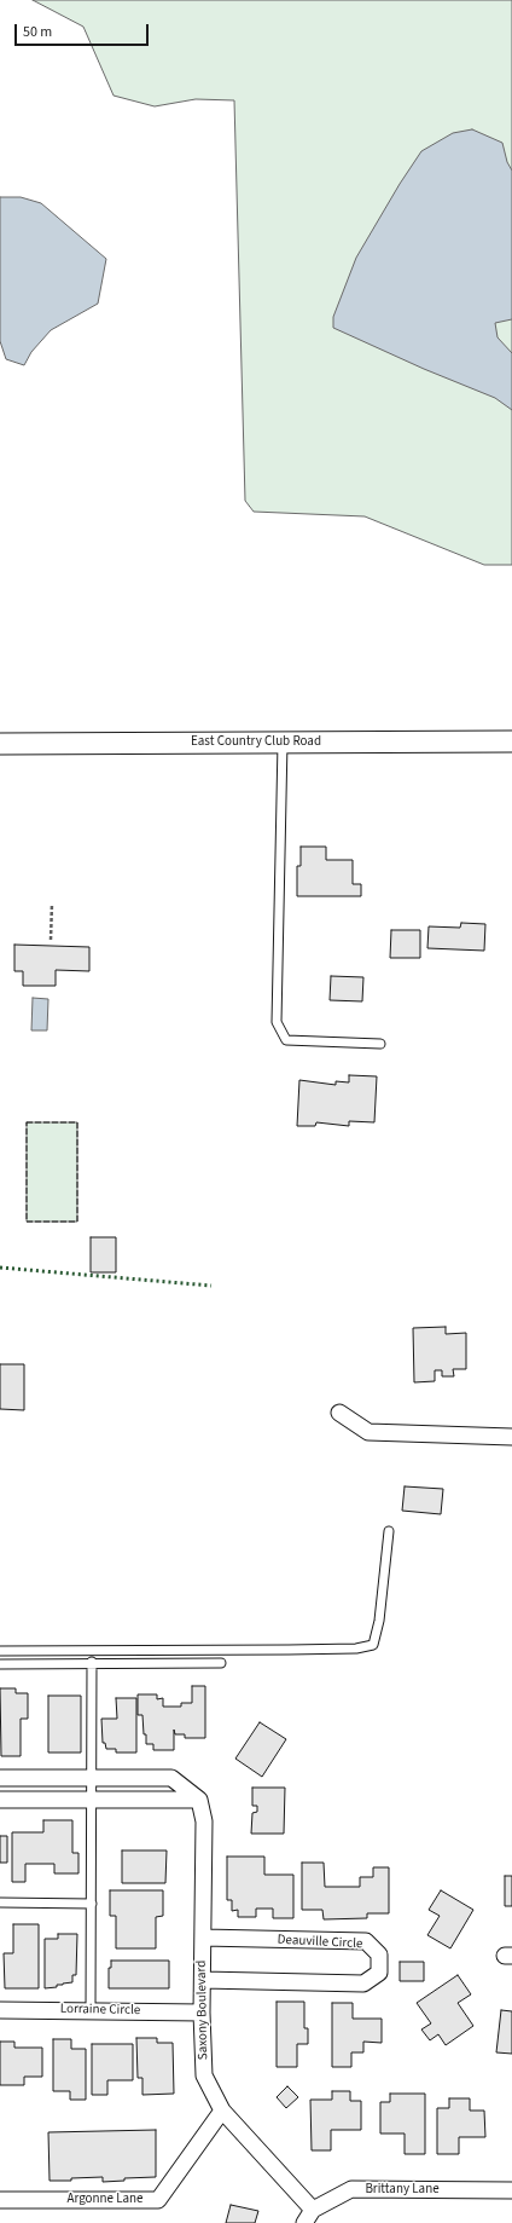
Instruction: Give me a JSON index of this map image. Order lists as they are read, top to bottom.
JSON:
{
  "streets": {
    "street": [
      "East Country Club Road",
      "Deauville Circle",
      "Lorraine Circle",
      "Saxony Boulevard",
      "Brittany Lane",
      "Argonne Lane"
    ]
  },
  "crossings": [
    ["Deauville Circle", "Saxony Boulevard"],
    ["Lorraine Circle", "Saxony Boulevard"],
    ["Saxony Boulevard", "Brittany Lane"],
    ["Saxony Boulevard", "Argonne Lane"]
  ],
  "scale_bar": "50 m"
}
